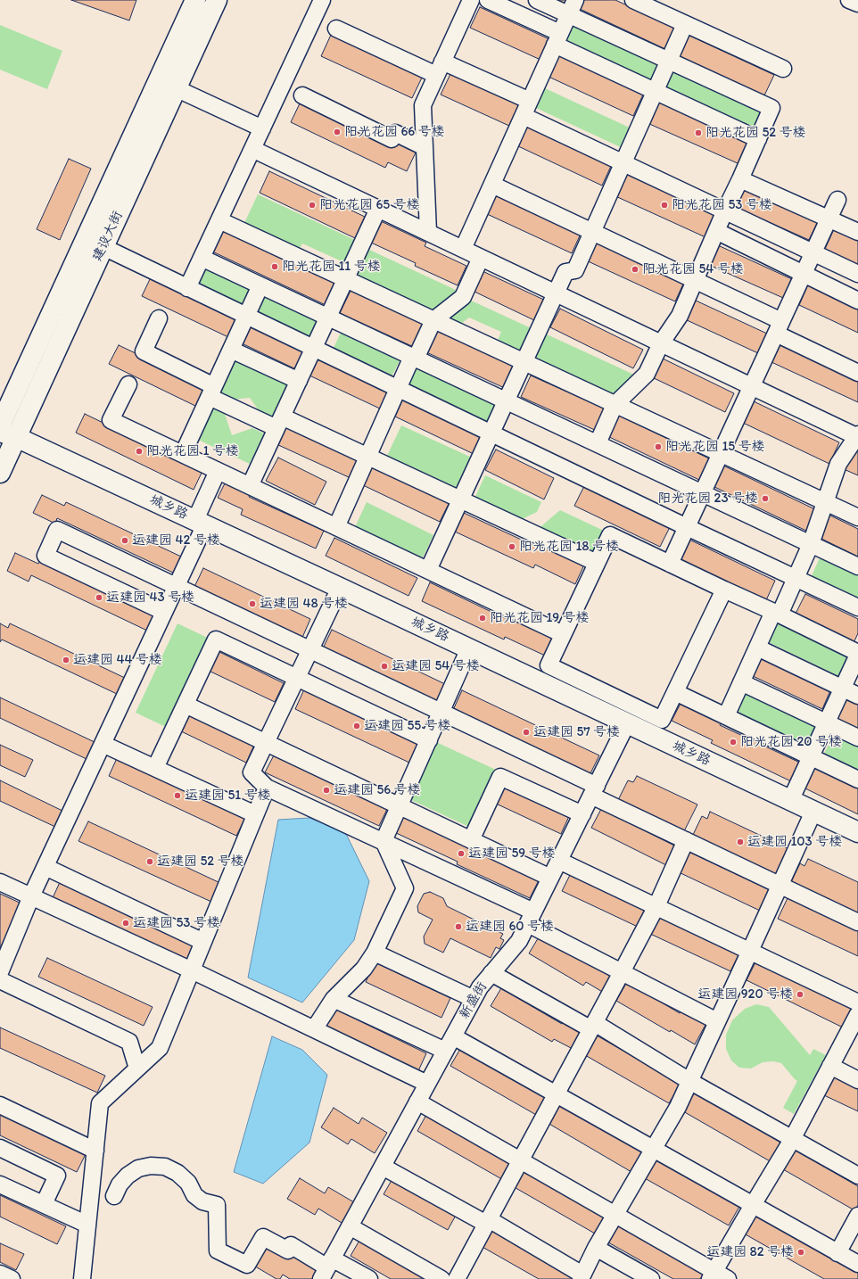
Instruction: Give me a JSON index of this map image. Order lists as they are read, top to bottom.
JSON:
{
  "streets": {
    "main road": ["建设大街", "城乡路"],
    "street": ["新盛街"]
  },
  "crossings": [
    ["建设大街", "城乡路"],
    ["城乡路", "新盛街"]
  ],
  "places": [
    "阳光花园 66 号楼",
    "阳光花园 52 号楼",
    "阳光花园 65 号楼",
    "阳光花园 53 号楼",
    "阳光花园 11 号楼",
    "阳光花园 54 号楼",
    "阳光花园 15 号楼",
    "阳光花园 1 号楼",
    "阳光花园 23 号楼",
    "运建园 42 号楼",
    "阳光花园 18 号楼",
    "运建园 43 号楼",
    "运建园 48 号楼",
    "阳光花园 19 号楼",
    "运建园 44 号楼",
    "运建园 54 号楼",
    "运建园 55 号楼",
    "运建园 57 号楼",
    "阳光花园 20 号楼",
    "运建园 56 号楼",
    "运建园 51 号楼",
    "运建园 103 号楼",
    "运建园 59 号楼",
    "运建园 52 号楼",
    "运建园 53 号楼",
    "运建园 60 号楼",
    "运建园 920 号楼",
    "运建园 82 号楼"
  ]
}
